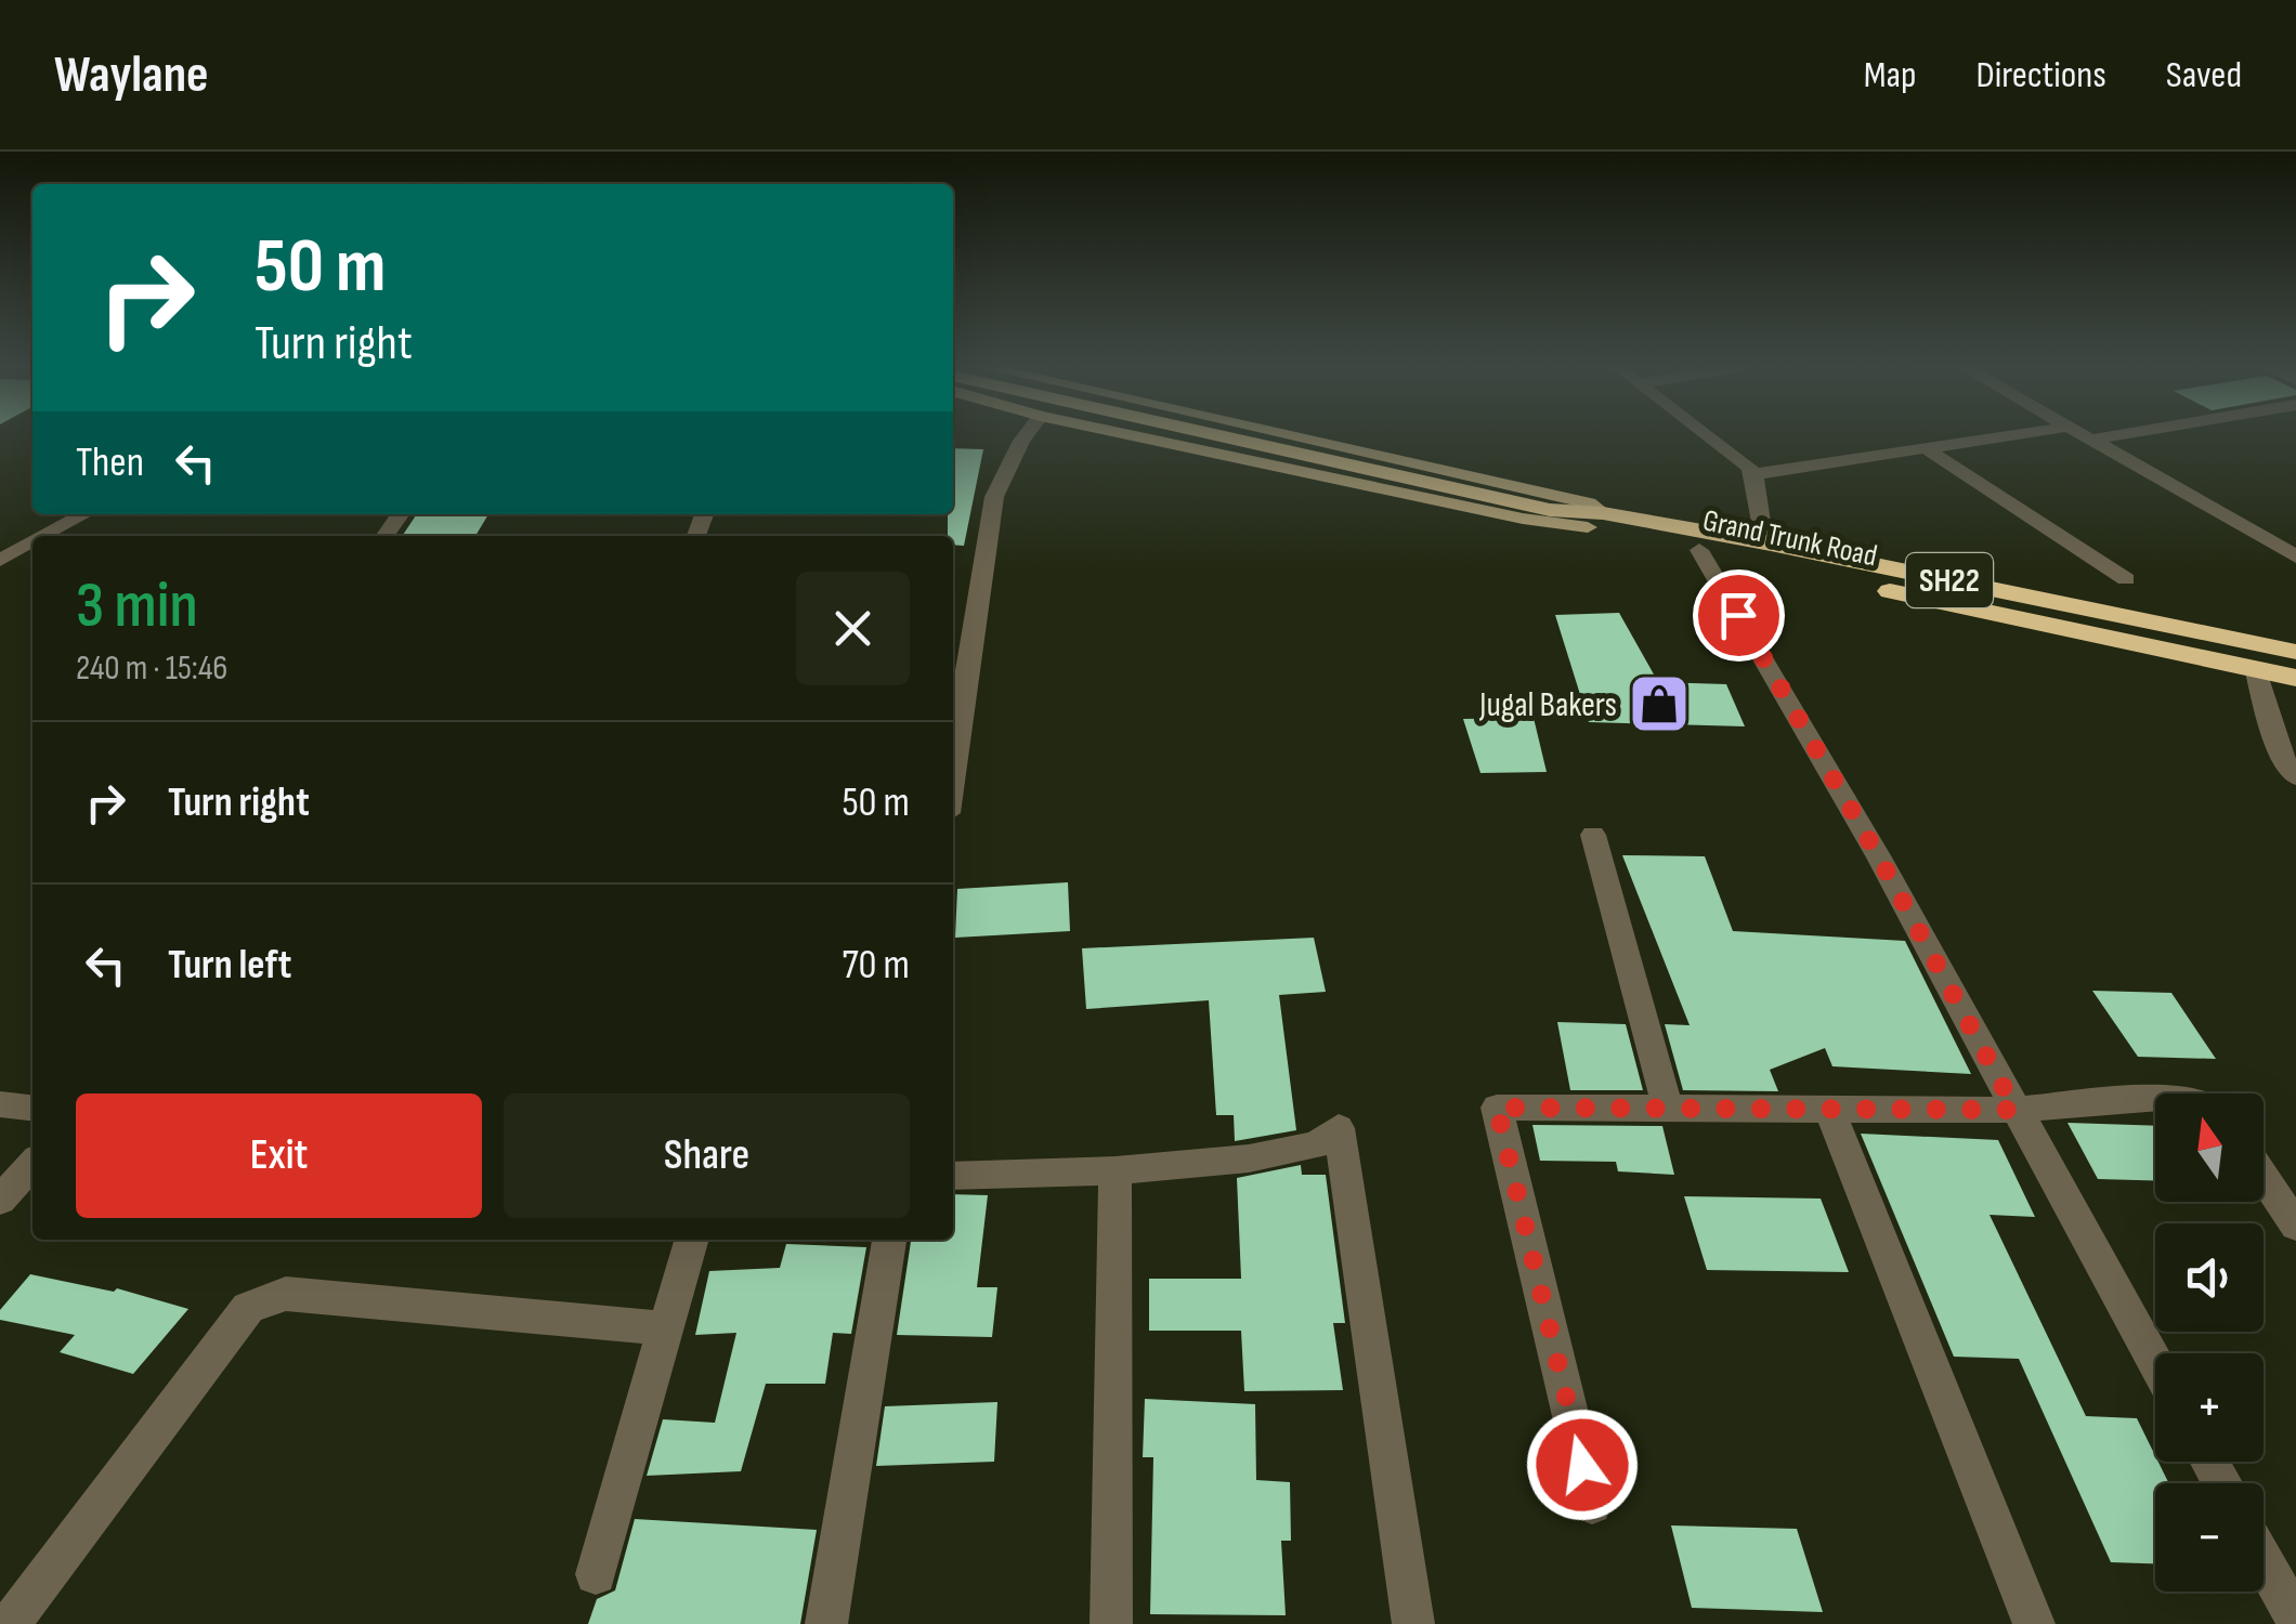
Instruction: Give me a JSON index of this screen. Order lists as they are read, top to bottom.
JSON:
{
  "streets": {
    "highway": ["Grand Trunk Road", "SH22"]
  },
  "places": {
    "shop": ["Jugal Bakers"]
  },
  "north": "top",
  "page": {
    "header": "Waylane",
    "nav": ["Map", "Directions", "Saved"],
    "turn": ["50 m", "Turn right"],
    "then": "Then",
    "heading": ["3 min", "240 m · 15:46"],
    "list": [
      {
        "name": "Turn right",
        "value": "50 m"
      },
      {
        "name": "Turn left",
        "value": "70 m"
      }
    ],
    "buttons": ["Exit", "Share"],
    "map_buttons": ["+", "−"]
  }
}
